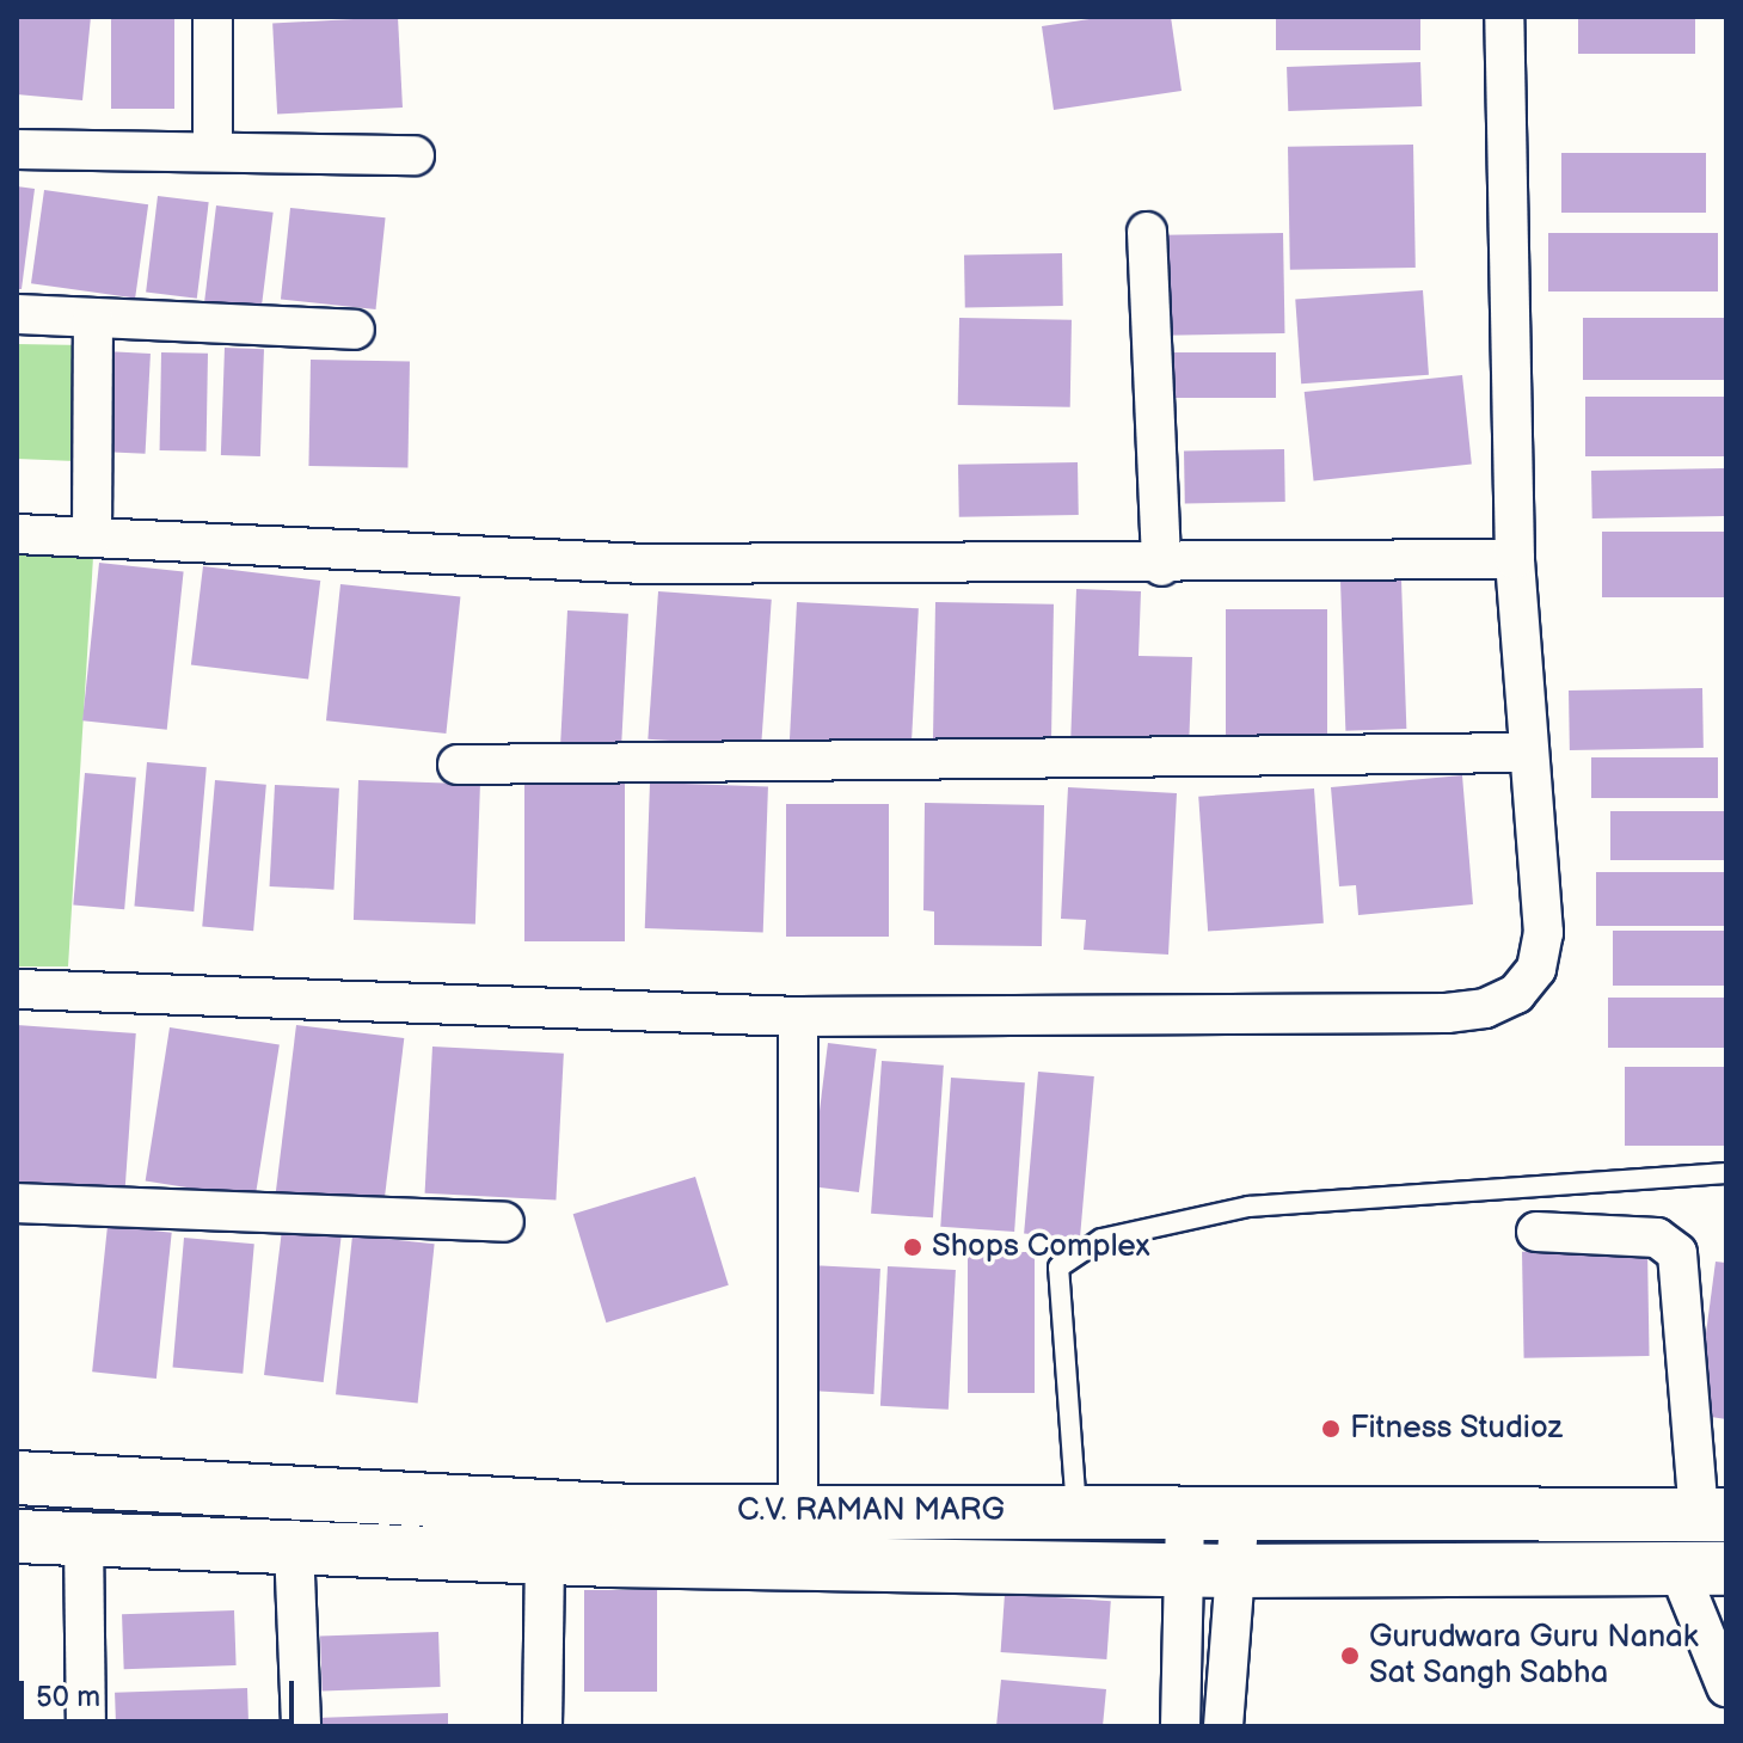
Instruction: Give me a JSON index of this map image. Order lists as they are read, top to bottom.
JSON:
{
  "streets": {
    "main road": ["C.V. RAMAN MARG"]
  },
  "places": ["Shops Complex", "Fitness Studioz", "Gurudwara Guru Nanak Sat Sangh Sabha"],
  "scale_bar": "50 m"
}
